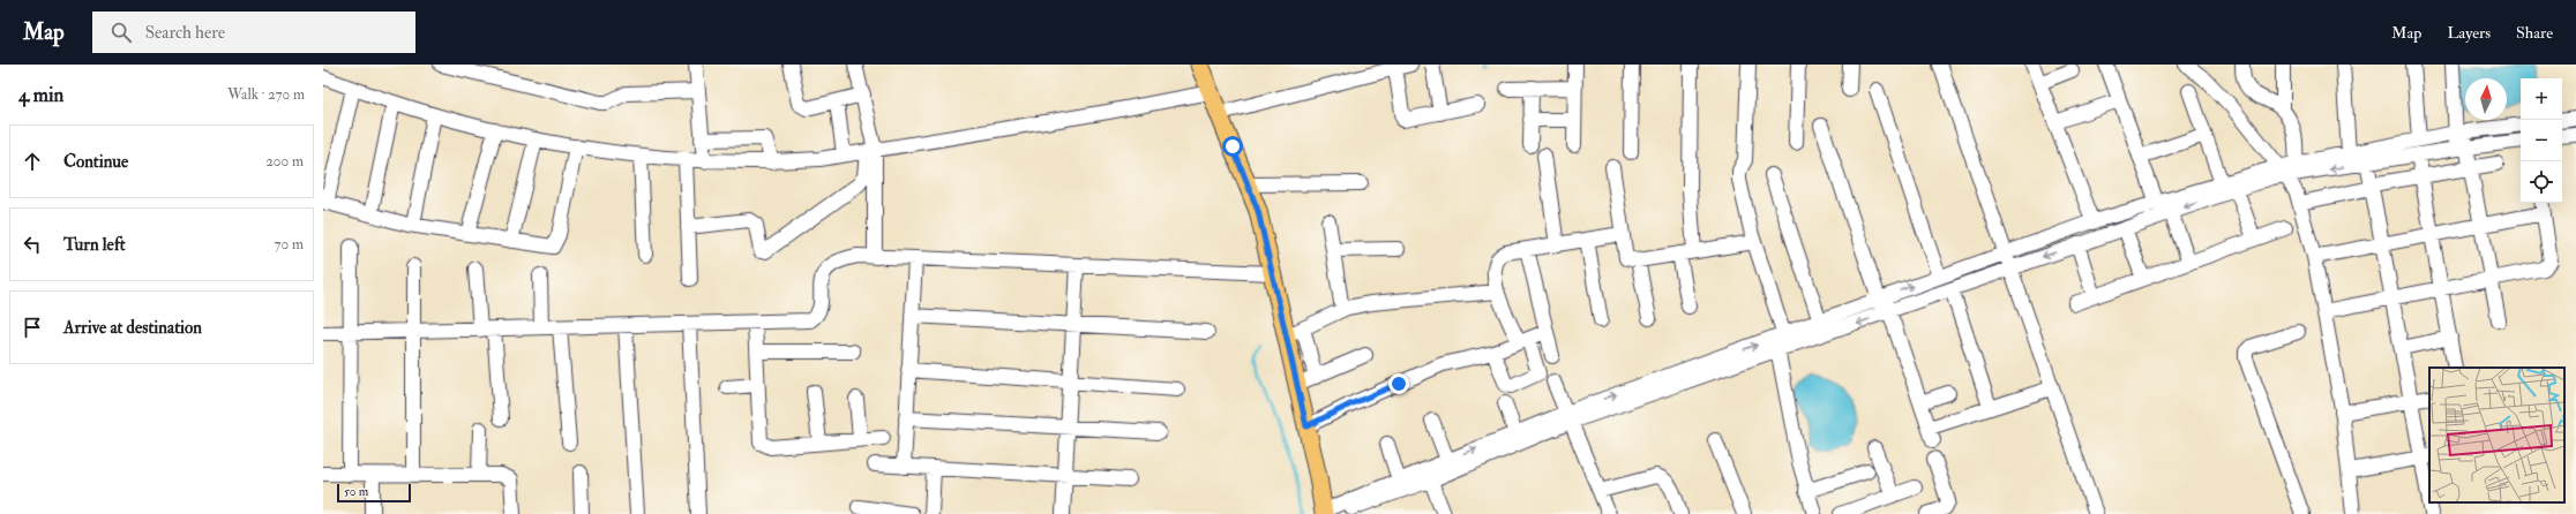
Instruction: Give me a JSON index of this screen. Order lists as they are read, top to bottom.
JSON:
{
  "scale_bar": "50 m",
  "north": "top",
  "page": {
    "header": "Map",
    "search": "Search here",
    "nav": ["Map", "Layers", "Share"],
    "heading": ["4 min", "Walk · 270 m"],
    "map_buttons": ["+", "−"],
    "list": [
      ["Continue", "200 m"],
      ["Turn left", "70 m"],
      "Arrive at destination"
    ],
    "scale": "50 m"
  }
}
